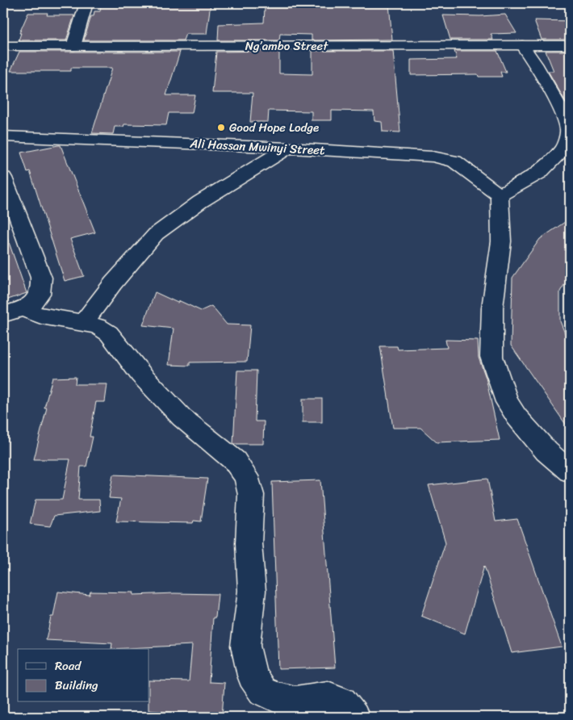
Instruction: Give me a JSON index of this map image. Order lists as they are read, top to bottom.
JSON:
{
  "streets": {
    "main road": ["Ng’ambo Street", "Ali Hassan Mwinyi Street"]
  },
  "places": ["Good Hope Lodge"],
  "legend": ["Road", "Building"]
}
